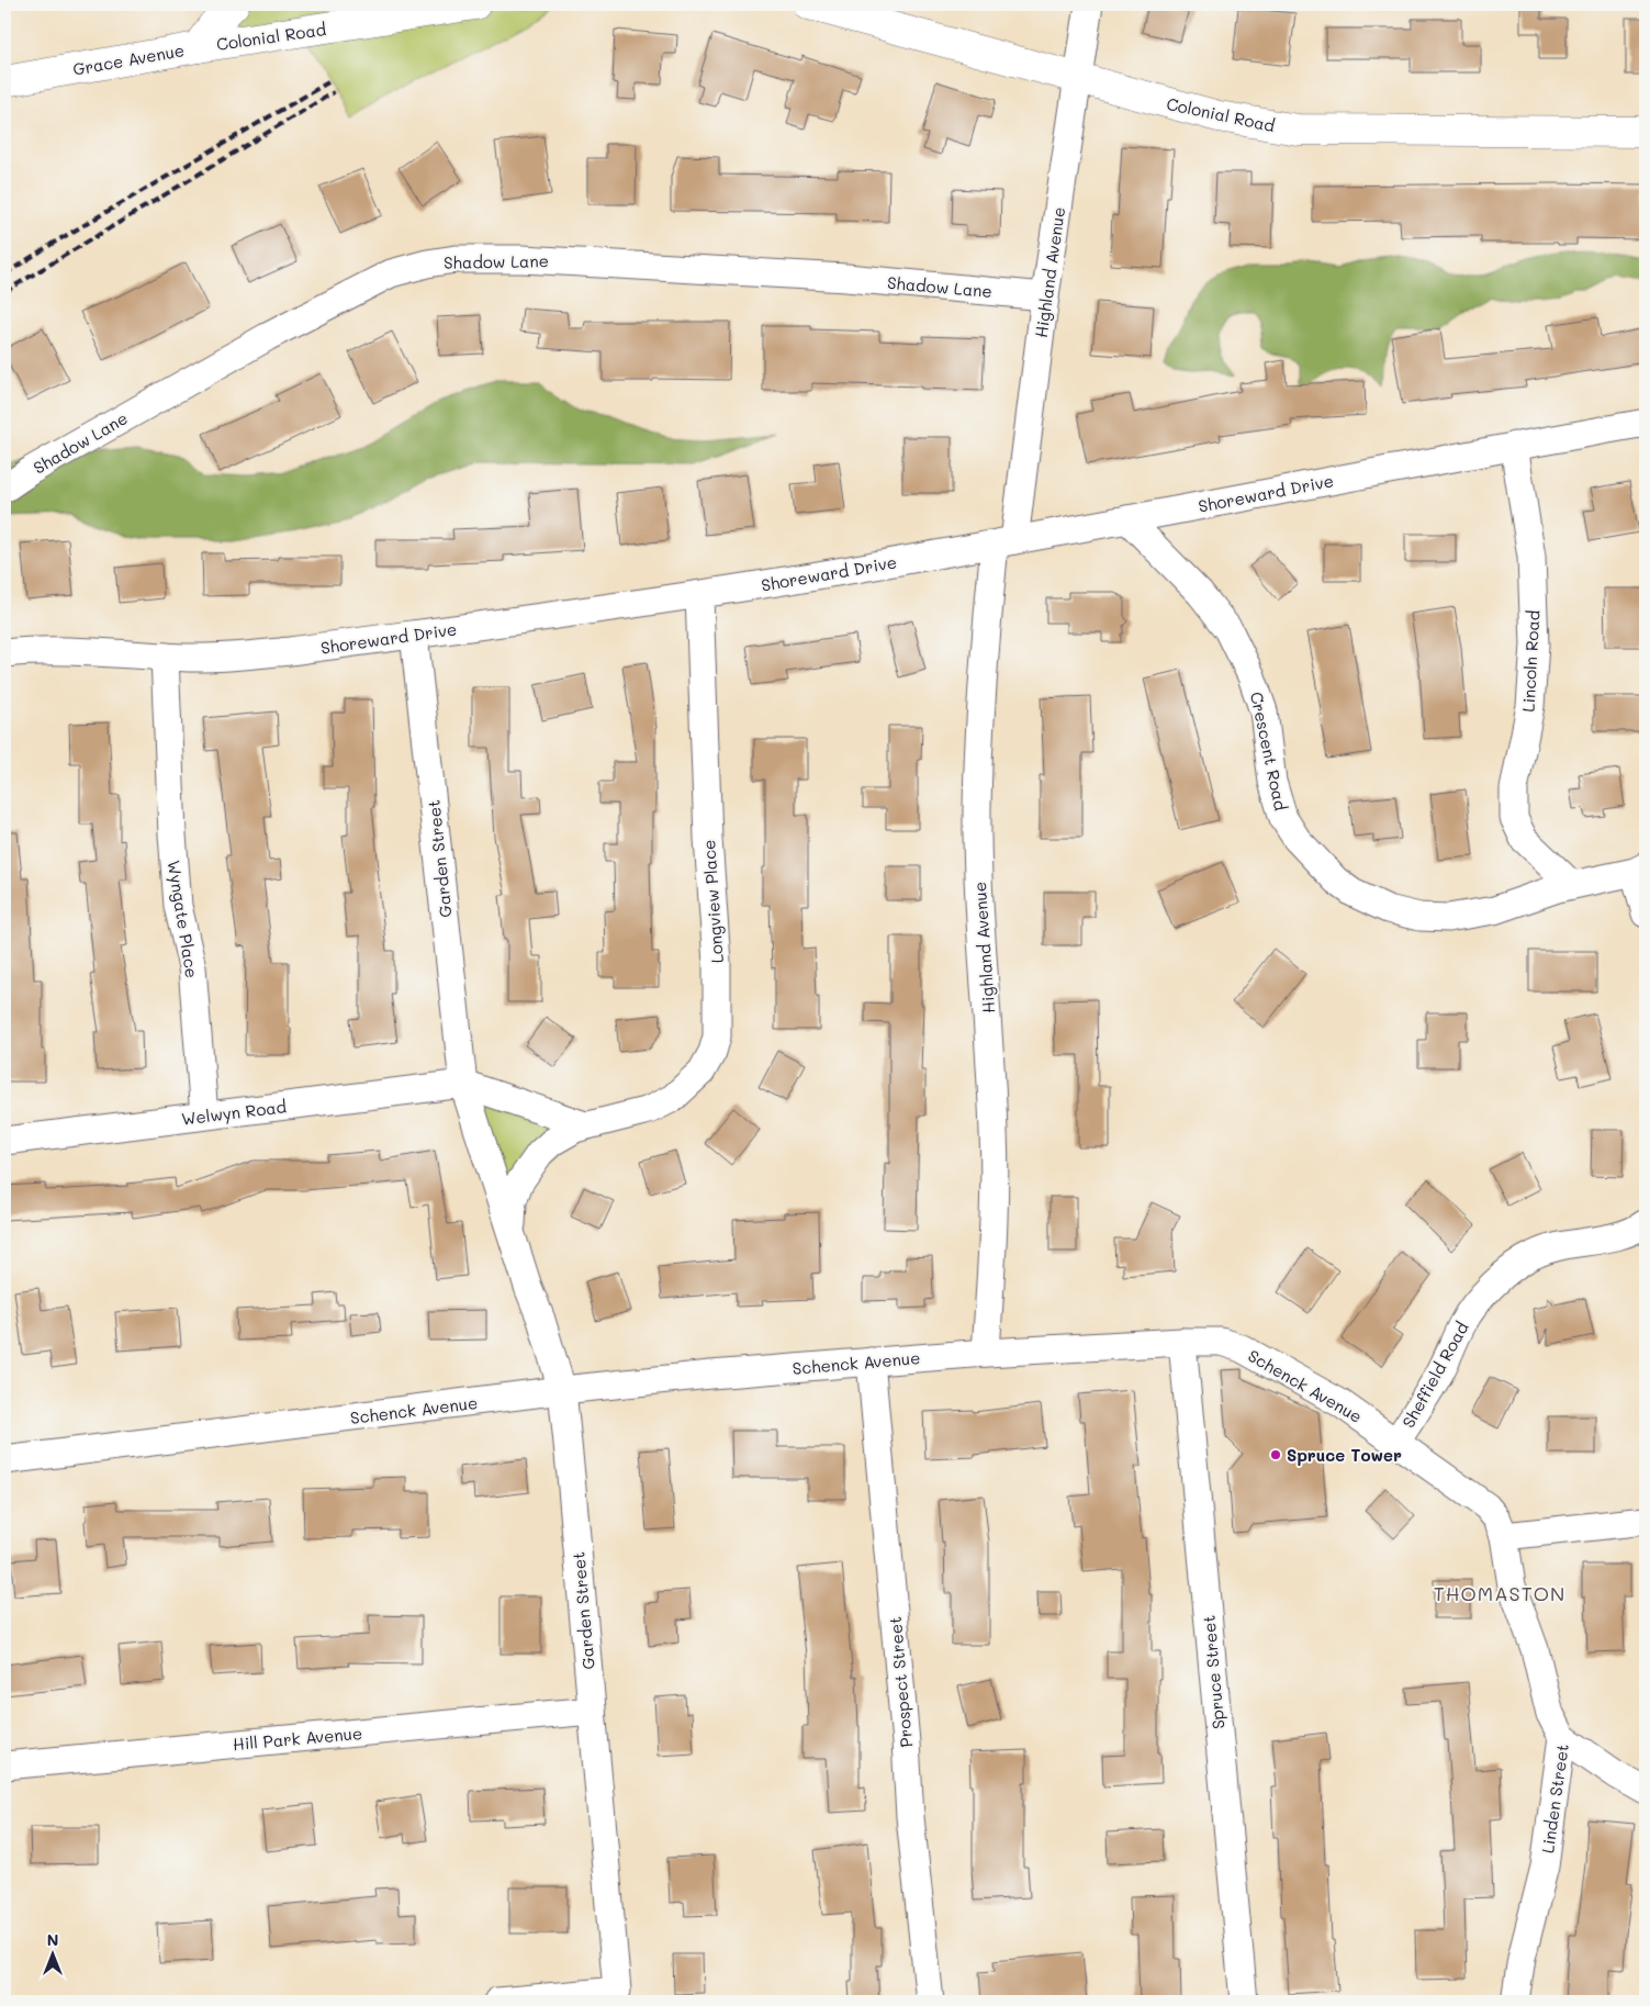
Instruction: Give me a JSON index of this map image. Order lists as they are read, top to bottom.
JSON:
{
  "streets": {
    "street": [
      "Colonial Road",
      "Grace Avenue",
      "Shadow Lane",
      "Highland Avenue",
      "Shoreward Drive",
      "Lincoln Road",
      "Crescent Road",
      "Garden Street",
      "Longview Place",
      "Wyngate Place",
      "Welwyn Road",
      "Schenck Avenue",
      "Sheffield Road",
      "Spruce Street",
      "Prospect Street",
      "Hill Park Avenue",
      "Linden Street"
    ]
  },
  "crossings": [
    ["Colonial Road", "Grace Avenue"],
    ["Colonial Road", "Highland Avenue"],
    ["Shadow Lane", "Highland Avenue"],
    ["Highland Avenue", "Shoreward Drive"],
    ["Highland Avenue", "Schenck Avenue"],
    ["Shoreward Drive", "Lincoln Road"],
    ["Shoreward Drive", "Crescent Road"],
    ["Shoreward Drive", "Garden Street"],
    ["Shoreward Drive", "Longview Place"],
    ["Shoreward Drive", "Wyngate Place"],
    ["Lincoln Road", "Crescent Road"],
    ["Garden Street", "Longview Place"],
    ["Garden Street", "Welwyn Road"],
    ["Garden Street", "Schenck Avenue"],
    ["Garden Street", "Hill Park Avenue"],
    ["Wyngate Place", "Welwyn Road"],
    ["Schenck Avenue", "Sheffield Road"],
    ["Schenck Avenue", "Spruce Street"],
    ["Schenck Avenue", "Prospect Street"],
    ["Schenck Avenue", "Linden Street"]
  ],
  "districts": ["THOMASTON"],
  "places": ["Spruce Tower"],
  "north": "top"
}
